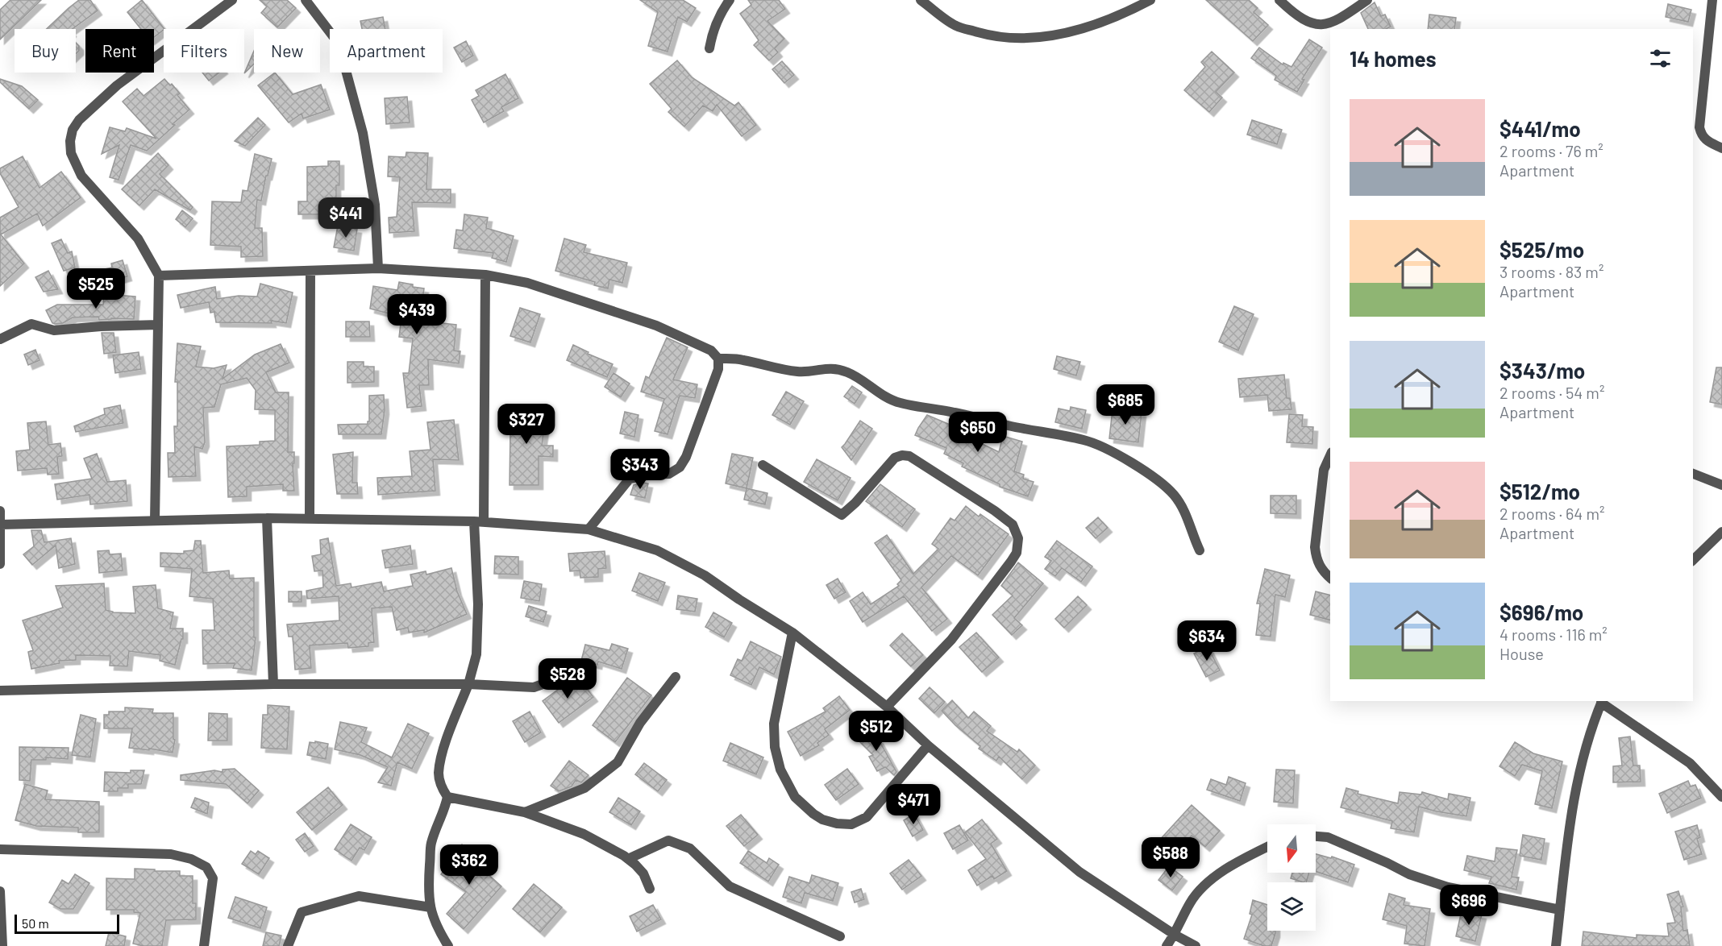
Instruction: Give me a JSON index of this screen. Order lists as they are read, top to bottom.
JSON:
{
  "scale_bar": "50 m",
  "north": "bottom",
  "page": {
    "chip": [
      "Buy",
      "Rent",
      "Filters",
      "New",
      "Apartment"
    ],
    "heading": "14 homes",
    "list": [
      {
        "name": "$441/mo",
        "note": "2 rooms · 76 m² · Apartment"
      },
      {
        "name": "$525/mo",
        "note": "3 rooms · 83 m² · Apartment"
      },
      {
        "name": "$343/mo",
        "note": "2 rooms · 54 m² · Apartment"
      },
      {
        "name": "$512/mo",
        "note": "2 rooms · 64 m² · Apartment"
      },
      {
        "name": "$696/mo",
        "note": "4 rooms · 116 m² · House"
      }
    ],
    "price": [
      "$441",
      "$525",
      "$439",
      "$685",
      "$327",
      "$650",
      "$343",
      "$634",
      "$528",
      "$512",
      "$471",
      "$588",
      "$362",
      "$696"
    ],
    "scale": "50 m"
  }
}
